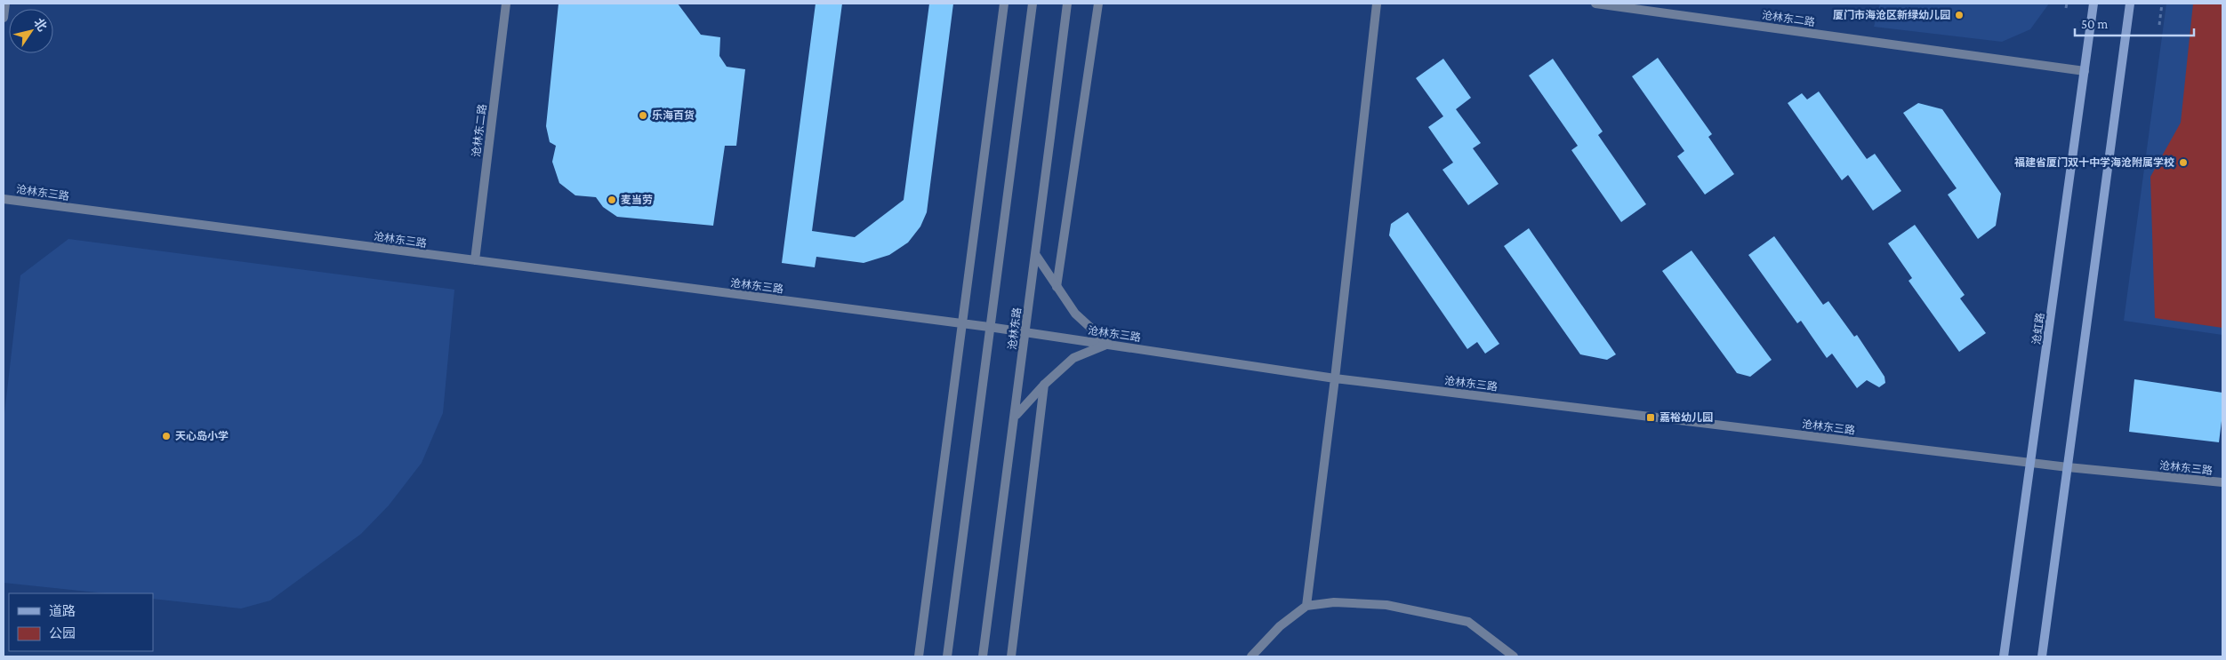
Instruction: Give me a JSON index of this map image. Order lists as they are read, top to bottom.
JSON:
{
  "streets": {
    "main road": ["沧虹路"],
    "street": ["沧林东二路", "沧林东三路", "沧林东路"]
  },
  "crossings": [
    ["沧林东二路", "沧林东三路"],
    ["沧林东二路", "沧虹路"],
    ["沧林东三路", "沧林东路"],
    ["沧林东三路", "沧虹路"]
  ],
  "places": {
    "other": [
      "厦门市海沧区新绿幼儿园",
      "乐海百货",
      "福建省厦门双十中学海沧附属学校",
      "麦当劳",
      "天心岛小学"
    ],
    "transit": ["嘉裕幼儿园"]
  },
  "legend": ["道路", "公园"],
  "scale_bar": "50 m",
  "north": "top right"
}
